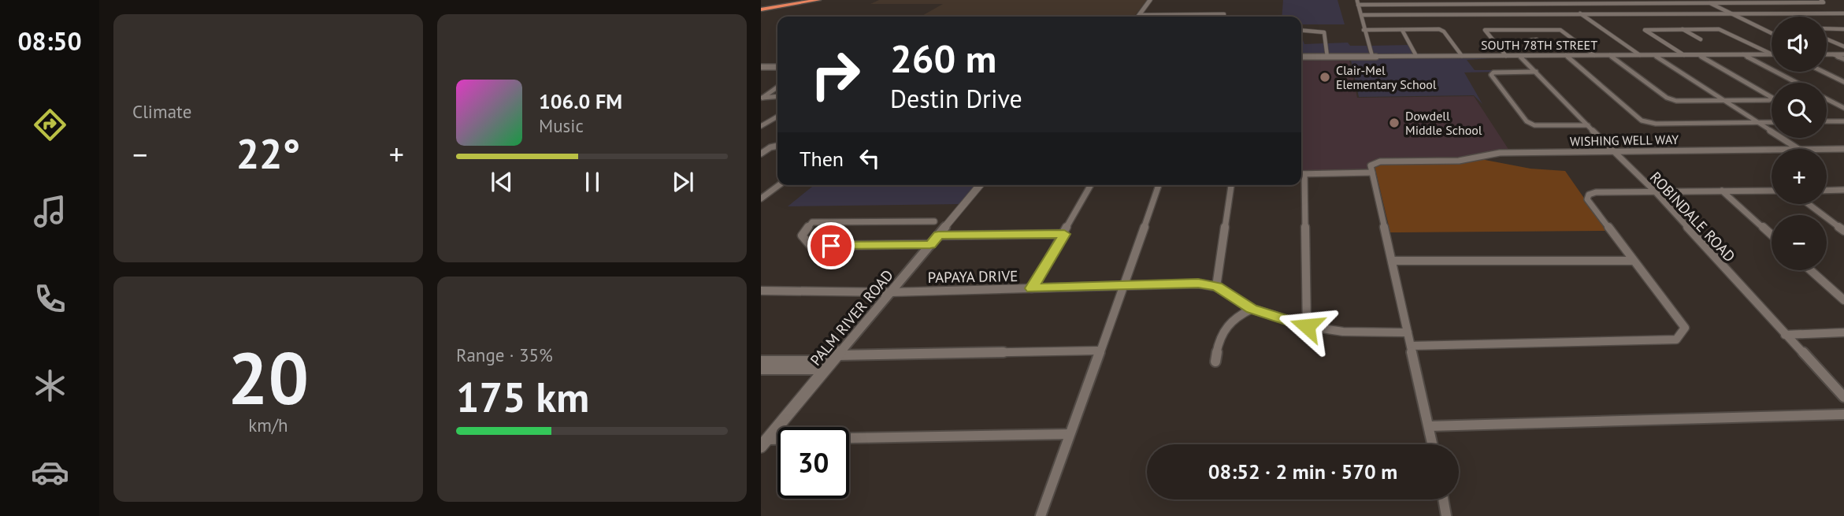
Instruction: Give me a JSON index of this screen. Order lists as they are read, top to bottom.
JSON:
{
  "streets": {
    "street": [
      "SOUTH 78TH STREET",
      "WISHING WELL WAY",
      "ROBINDALE ROAD",
      "PAPAYA DRIVE",
      "PALM RIVER ROAD"
    ]
  },
  "crossings": [
    ["SOUTH 78TH STREET", "ROBINDALE ROAD"],
    ["WISHING WELL WAY", "ROBINDALE ROAD"],
    ["PAPAYA DRIVE", "PALM RIVER ROAD"]
  ],
  "places": ["Clair-Mel Elementary School", "Dowdell Middle School"],
  "page": {
    "tabs": "08:50",
    "tile": [
      "Climate",
      ["20", "km/h"],
      ["Range · 35%", "175 km"]
    ],
    "map_buttons": ["+", "−"],
    "turn": ["260 m", "Destin Drive"],
    "song": ["106.0 FM", "Music"],
    "heat": ["−", "22°", "+"],
    "then": "Then",
    "limit": "30",
    "trip": "08:52 · 2 min · 570 m"
  }
}
